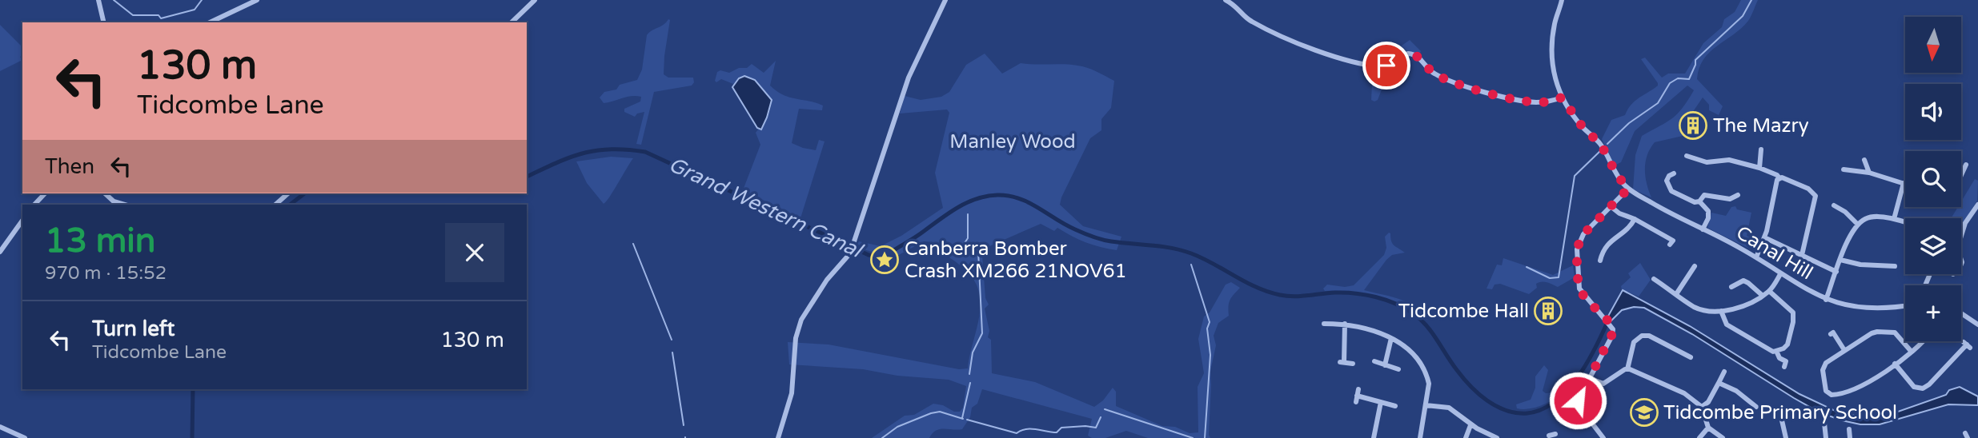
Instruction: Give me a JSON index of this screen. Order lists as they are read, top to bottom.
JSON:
{
  "streets": {
    "street": ["Canal Hill"]
  },
  "water": ["Grand Western Canal"],
  "parks": ["Manley Wood"],
  "places": {
    "building": ["The Mazry", "Tidcombe Hall"],
    "place": ["Canberra Bomber Crash XM266 21NOV61"],
    "school or university": ["Tidcombe Primary School"]
  },
  "north": "bottom",
  "page": {
    "map_buttons": "+",
    "turn": ["130 m", "Tidcombe Lane"],
    "then": "Then",
    "heading": ["13 min", "970 m · 15:52"],
    "list": [
      {
        "name": "Turn left",
        "note": "Tidcombe Lane",
        "value": "130 m"
      }
    ]
  }
}
